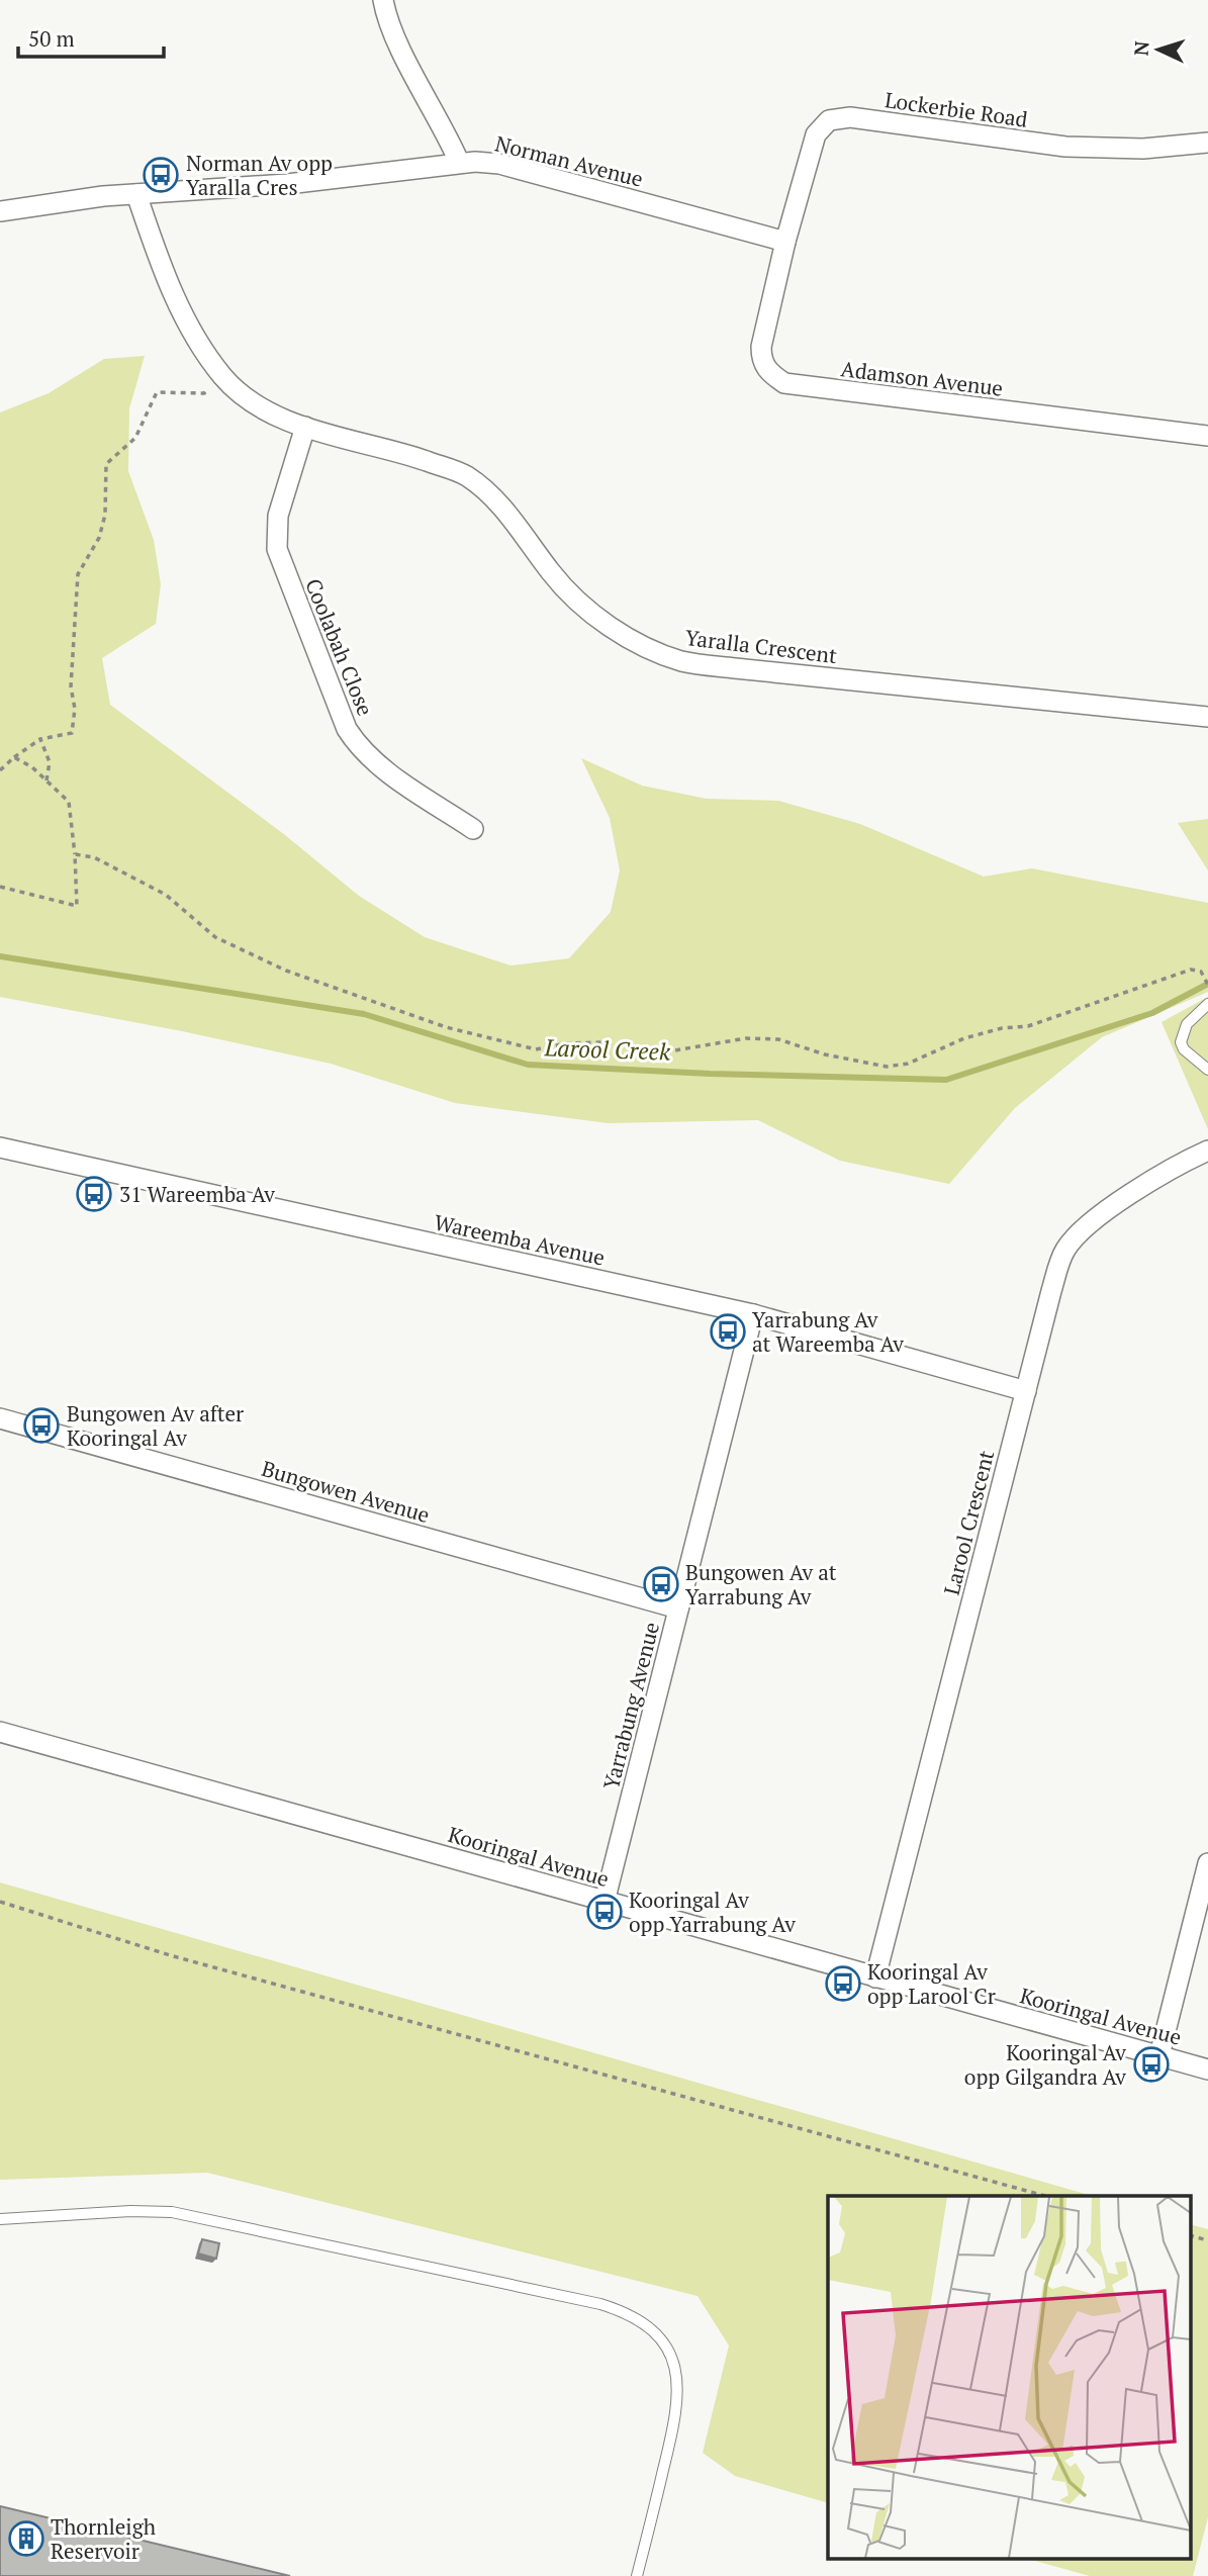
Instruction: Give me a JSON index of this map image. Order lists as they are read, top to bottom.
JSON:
{
  "streets": {
    "street": [
      "Lockerbie Road",
      "Norman Avenue",
      "Adamson Avenue",
      "Yaralla Crescent",
      "Coolabah Close",
      "Wareemba Avenue",
      "Bungowen Avenue",
      "Larool Crescent",
      "Yarrabung Avenue",
      "Kooringal Avenue"
    ]
  },
  "crossings": [
    ["Lockerbie Road", "Norman Avenue"],
    ["Lockerbie Road", "Adamson Avenue"],
    ["Norman Avenue", "Adamson Avenue"],
    ["Norman Avenue", "Yaralla Crescent"],
    ["Yaralla Crescent", "Coolabah Close"],
    ["Wareemba Avenue", "Larool Crescent"],
    ["Wareemba Avenue", "Yarrabung Avenue"],
    ["Bungowen Avenue", "Yarrabung Avenue"],
    ["Larool Crescent", "Kooringal Avenue"],
    ["Yarrabung Avenue", "Kooringal Avenue"]
  ],
  "water": ["Larool Creek"],
  "places": {
    "bus stop": [
      "Norman Av opp Yaralla Cres",
      "31 Wareemba Av",
      "Yarrabung Av at Wareemba Av",
      "Bungowen Av after Kooringal Av",
      "Bungowen Av at Yarrabung Av",
      "Kooringal Av opp Yarrabung Av",
      "Kooringal Av opp Larool Cr",
      "Kooringal Av opp Gilgandra Av"
    ],
    "building": ["Thornleigh Reservoir"]
  },
  "scale_bar": "50 m",
  "north": "left"
}
